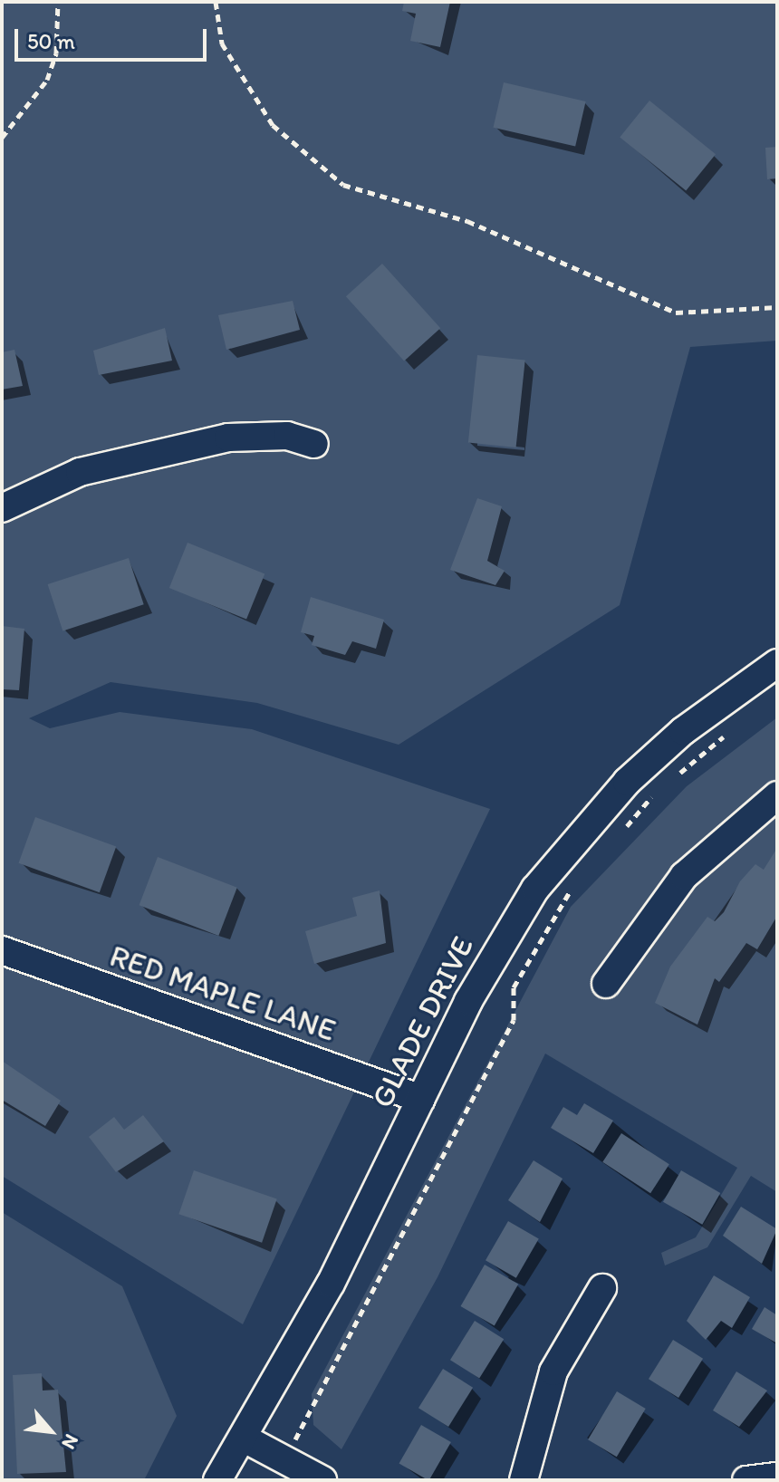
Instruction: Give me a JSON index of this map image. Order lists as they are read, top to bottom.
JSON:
{
  "streets": {
    "street": ["RED MAPLE LANE", "GLADE DRIVE"]
  },
  "crossings": [
    ["RED MAPLE LANE", "GLADE DRIVE"]
  ],
  "scale_bar": "50 m",
  "north": "bottom right"
}
